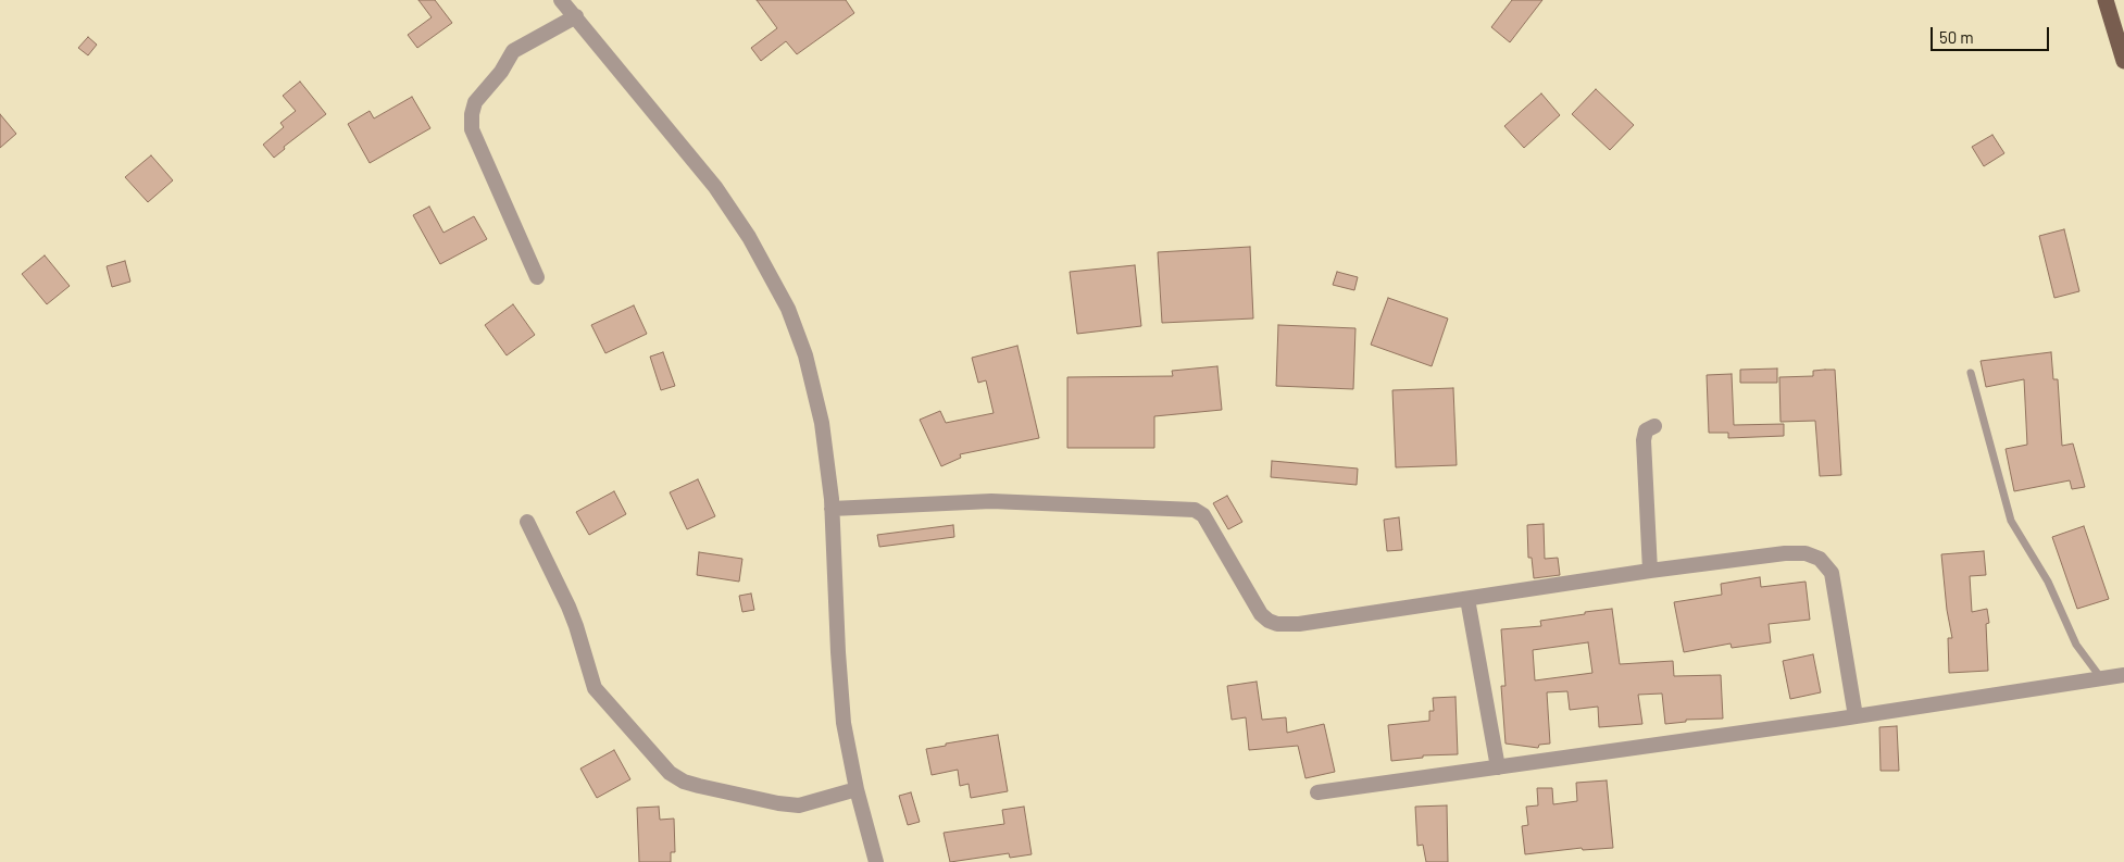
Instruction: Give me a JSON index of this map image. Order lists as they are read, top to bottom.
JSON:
{
  "scale_bar": "50 m"
}
